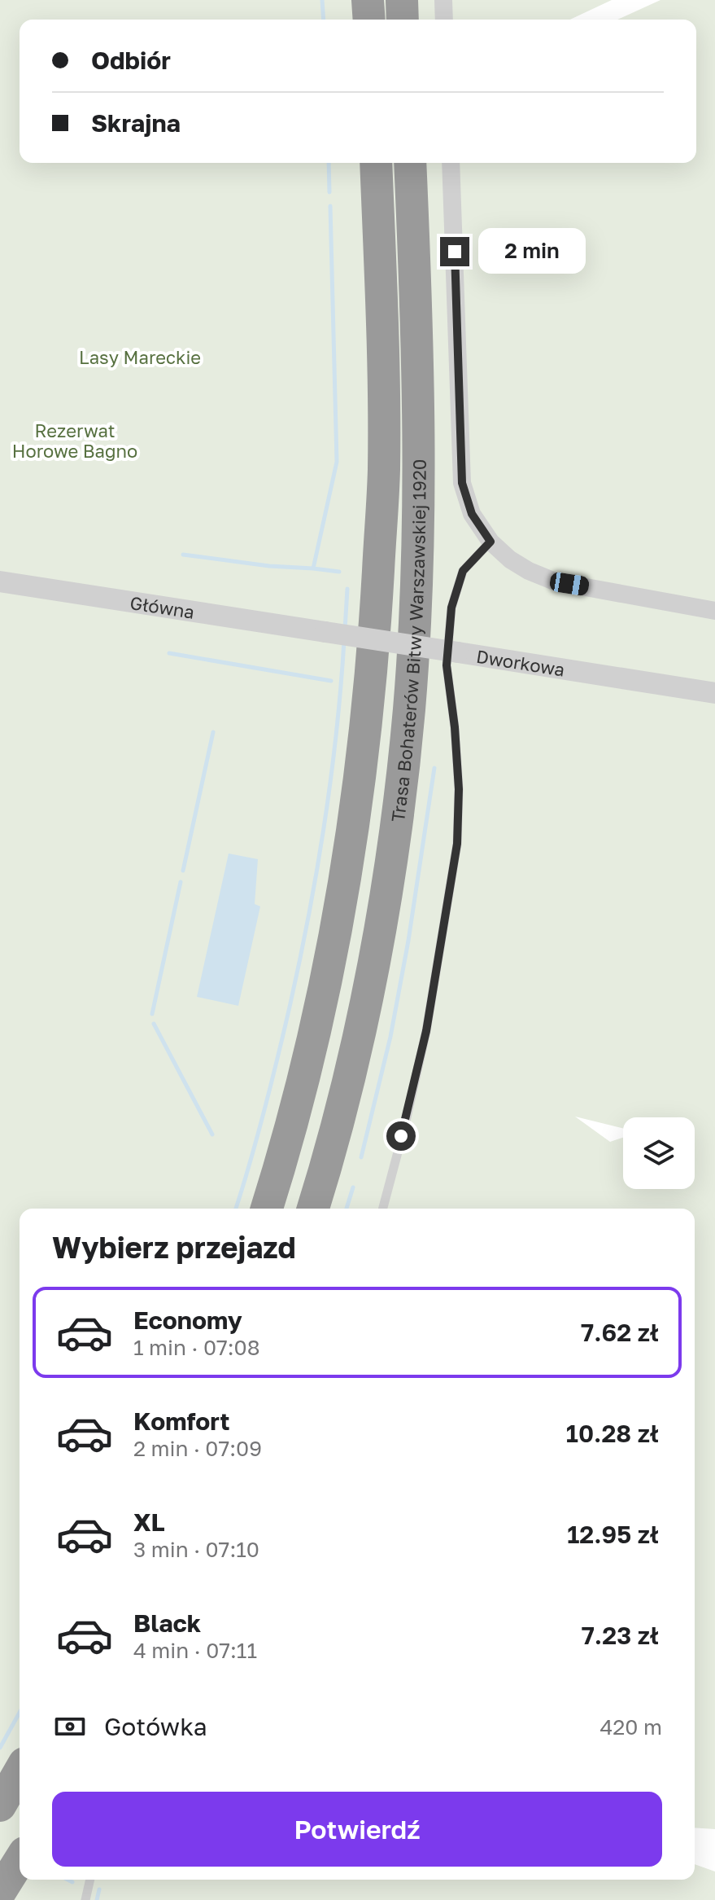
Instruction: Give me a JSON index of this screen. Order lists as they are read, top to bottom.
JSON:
{
  "streets": {
    "highway": ["Trasa Bohaterów Bitwy Warszawskiej 1920"],
    "street": ["Główna", "Dworkowa"]
  },
  "crossings": [
    ["Główna", "Dworkowa"]
  ],
  "parks": ["Lasy Mareckie", "Rezerwat Horowe Bagno"],
  "page": {
    "banner": ["Odbiór", "Skrajna"],
    "bubble": "2 min",
    "heading": "Wybierz przejazd",
    "list": [
      {
        "name": "Economy",
        "note": "1 min · 07:08",
        "value": "7.62 zł"
      },
      {
        "name": "Komfort",
        "note": "2 min · 07:09",
        "value": "10.28 zł"
      },
      {
        "name": "XL",
        "note": "3 min · 07:10",
        "value": "12.95 zł"
      },
      {
        "name": "Black",
        "note": "4 min · 07:11",
        "value": "7.23 zł"
      }
    ],
    "pay": ["Gotówka", "420 m"],
    "buttons": "Potwierdź"
  }
}
